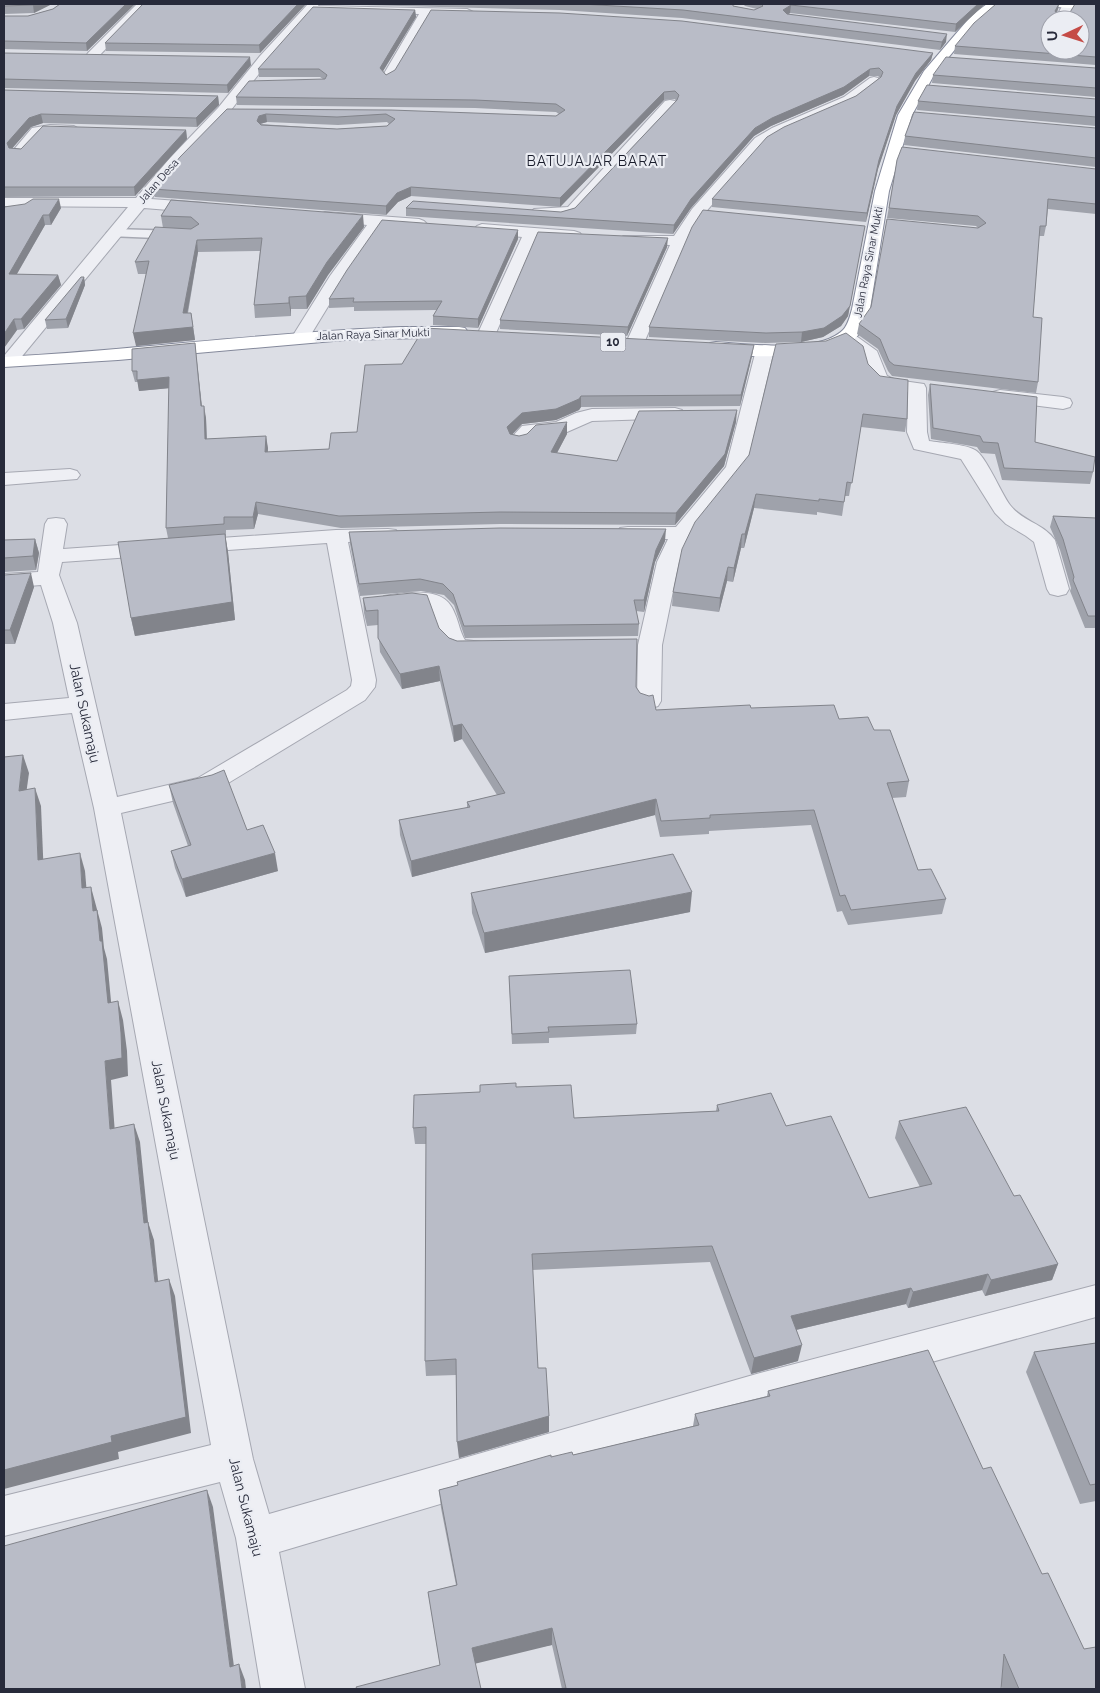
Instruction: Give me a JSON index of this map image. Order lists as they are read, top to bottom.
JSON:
{
  "streets": {
    "highway": ["Jalan Raya Sinar Mukti", "10"],
    "street": ["Jalan Desa", "Jalan Sukamaju"]
  },
  "crossings": [
    ["Jalan Desa", "Jalan Raya Sinar Mukti"]
  ],
  "districts": ["BATUJAJAR BARAT"],
  "north": "left"
}
